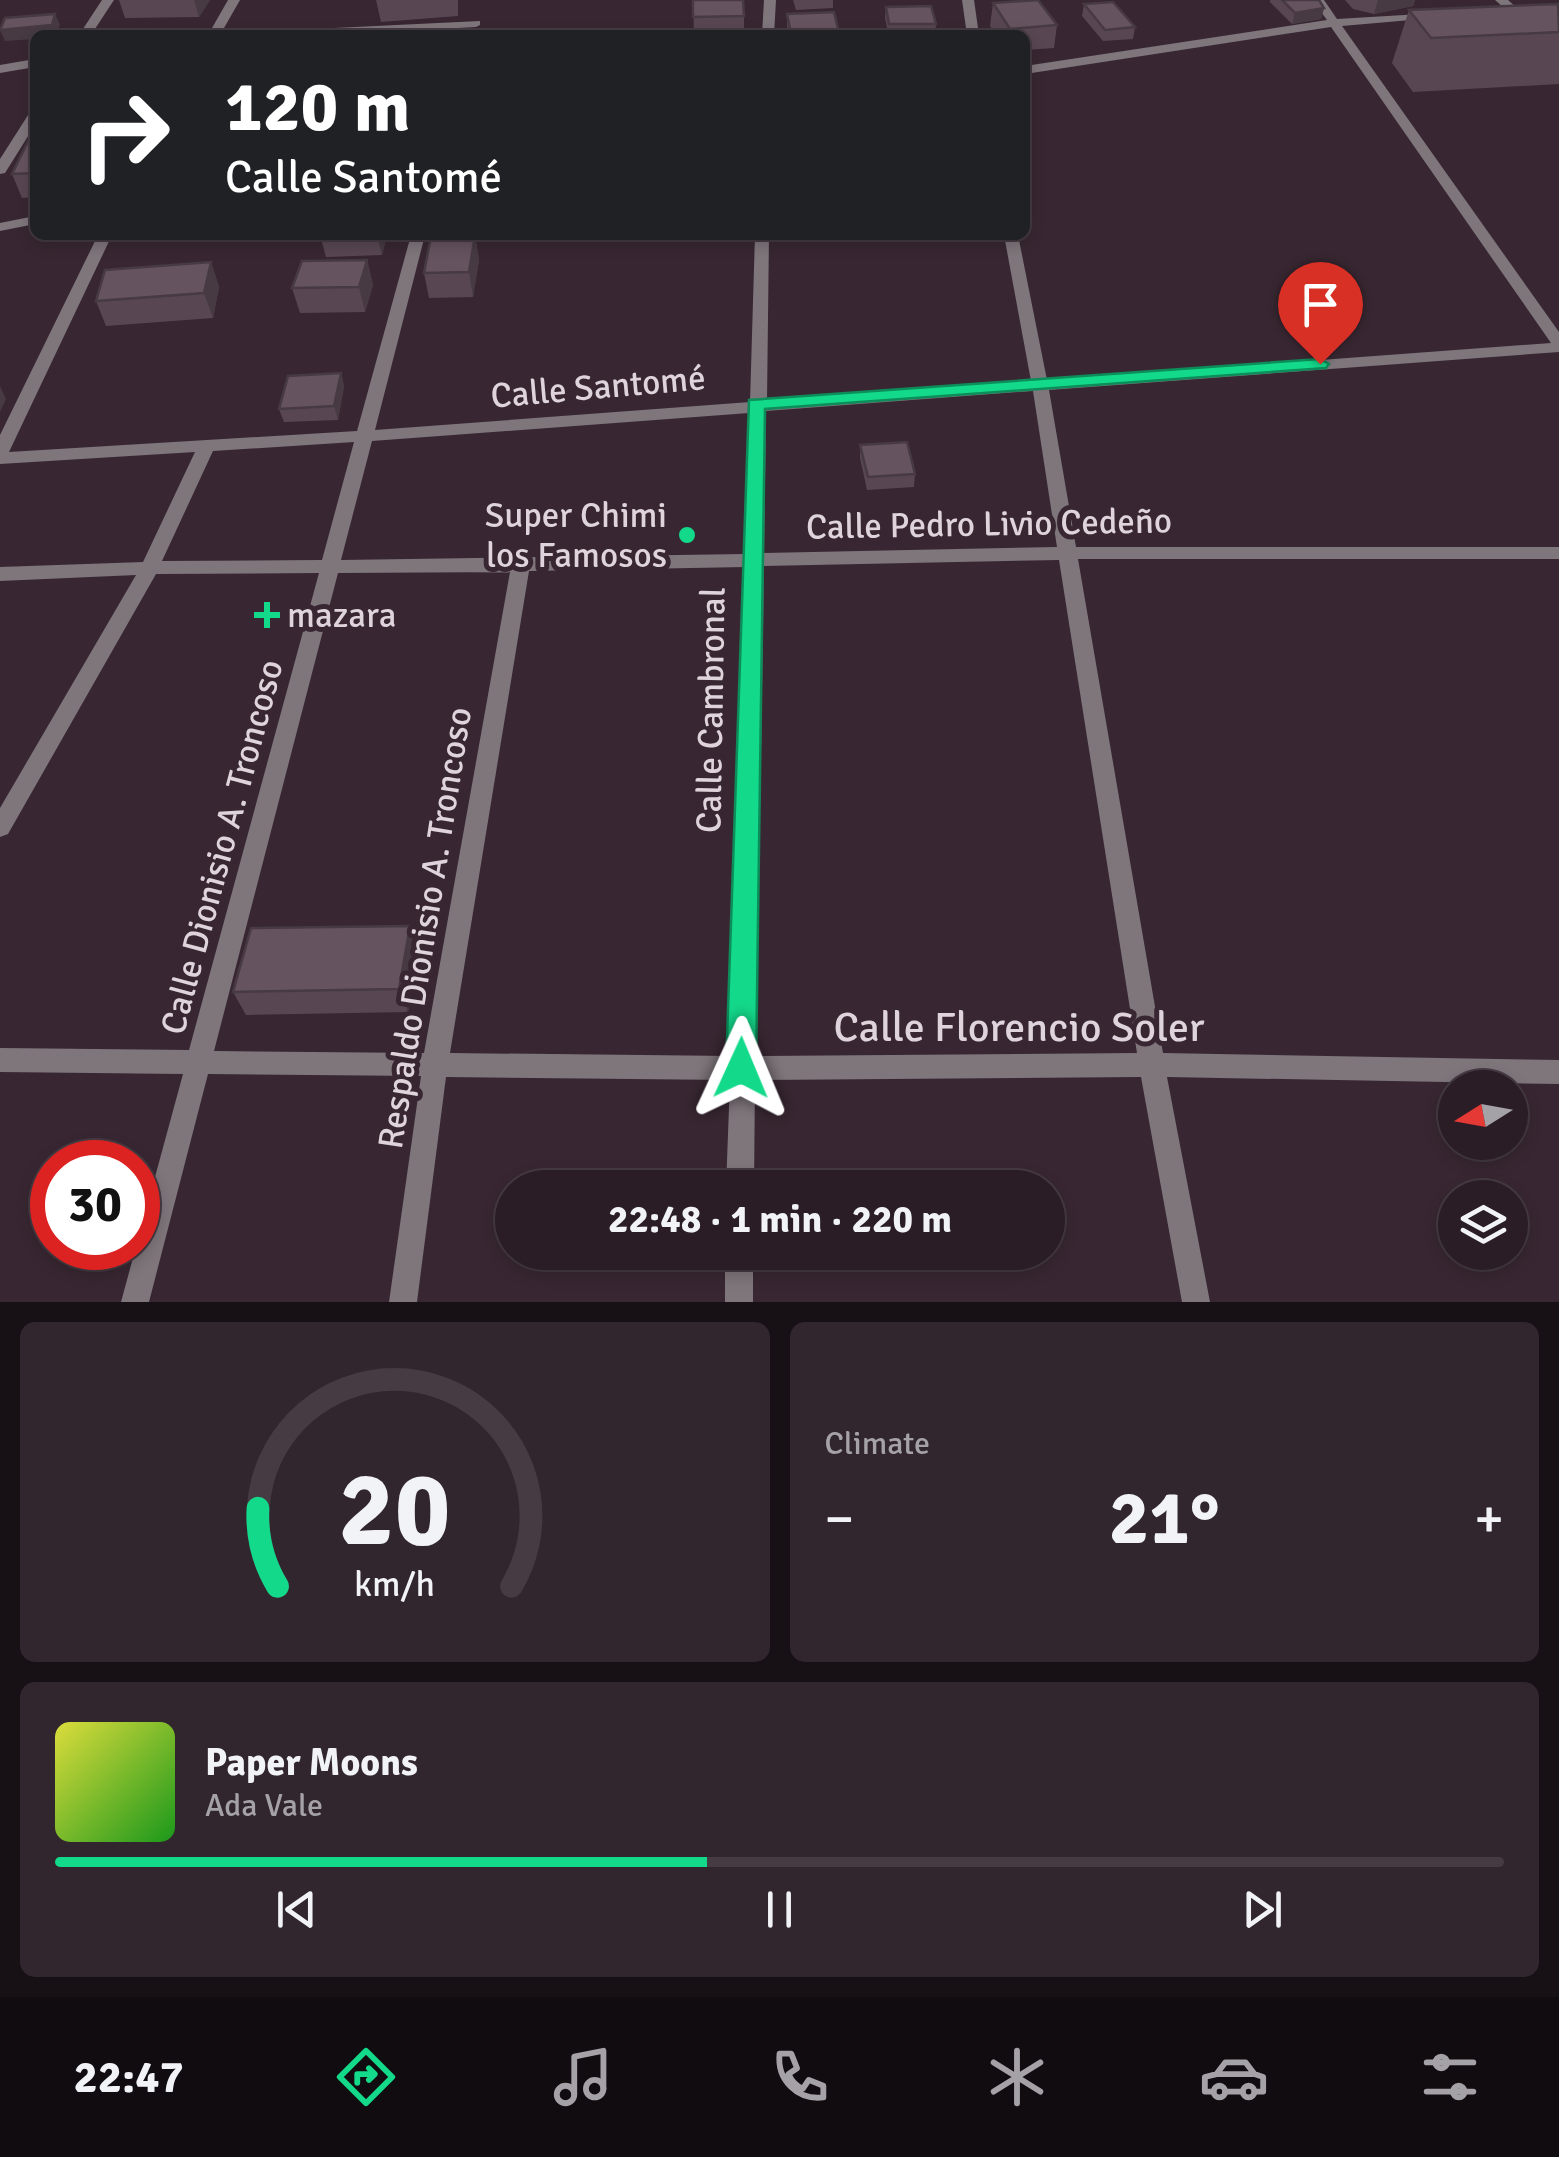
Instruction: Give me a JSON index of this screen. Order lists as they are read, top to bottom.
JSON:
{
  "streets": {
    "street": [
      "Calle Santomé",
      "Calle Pedro Livio Cedeño",
      "Calle Cambronal",
      "Calle Dionisio A. Troncoso",
      "Respaldo Dionisio A. Troncoso",
      "Calle Florencio Soler"
    ]
  },
  "crossings": [
    ["Calle Santomé", "Calle Cambronal"],
    ["Calle Santomé", "Calle Dionisio A. Troncoso"],
    ["Calle Pedro Livio Cedeño", "Calle Cambronal"],
    ["Calle Pedro Livio Cedeño", "Calle Dionisio A. Troncoso"],
    ["Calle Pedro Livio Cedeño", "Respaldo Dionisio A. Troncoso"],
    ["Calle Cambronal", "Calle Florencio Soler"],
    ["Calle Dionisio A. Troncoso", "Calle Florencio Soler"],
    ["Respaldo Dionisio A. Troncoso", "Calle Florencio Soler"]
  ],
  "places": {
    "other": ["Super Chimi los Famosos"],
    "health": ["mazara"]
  },
  "north": "left",
  "page": {
    "turn": ["120 m", "Calle Santomé"],
    "limit": "30",
    "trip": "22:48 · 1 min · 220 m",
    "tile": "Climate",
    "heat": ["−", "21°", "+"],
    "song": ["Paper Moons", "Ada Vale"],
    "tabs": "22:47",
    "gauge": ["20", "km/h"]
  }
}
